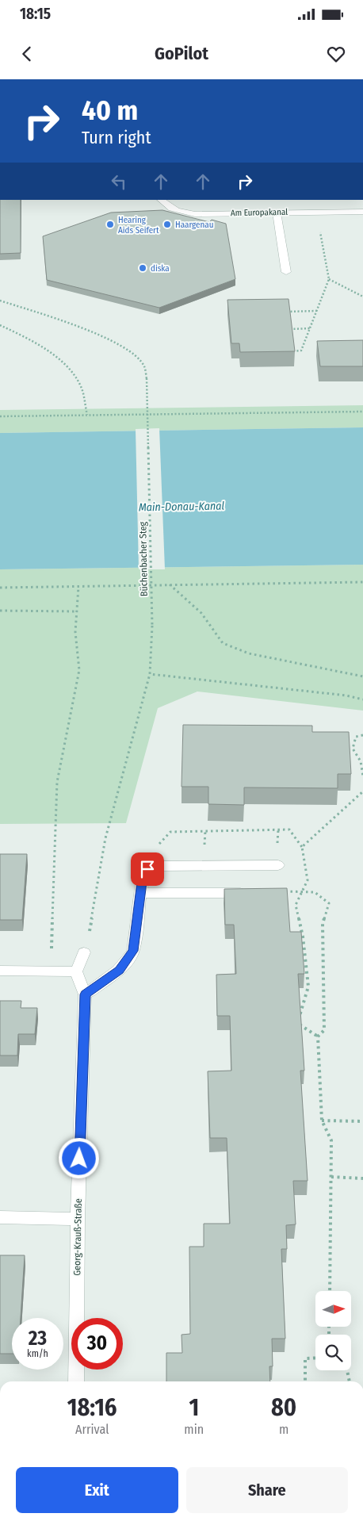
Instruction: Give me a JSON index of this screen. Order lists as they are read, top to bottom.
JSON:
{
  "streets": {
    "street": ["Am Europakanal", "Georg-Krauß-Straße"],
    "path": ["Büchenbacher Steg"]
  },
  "water": ["Main-Donau-Kanal"],
  "places": ["Hearing Aids Seifert", "Haargenau", "diska"],
  "north": "right",
  "page": {
    "status": "18:15",
    "header": "GoPilot",
    "turn": ["40 m", "Turn right"],
    "speed": "23 km/h",
    "limit": "30",
    "eta": [
      "18:16",
      "Arrival",
      "1",
      "min",
      "80",
      "m"
    ],
    "buttons": ["Exit", "Share"]
  }
}
